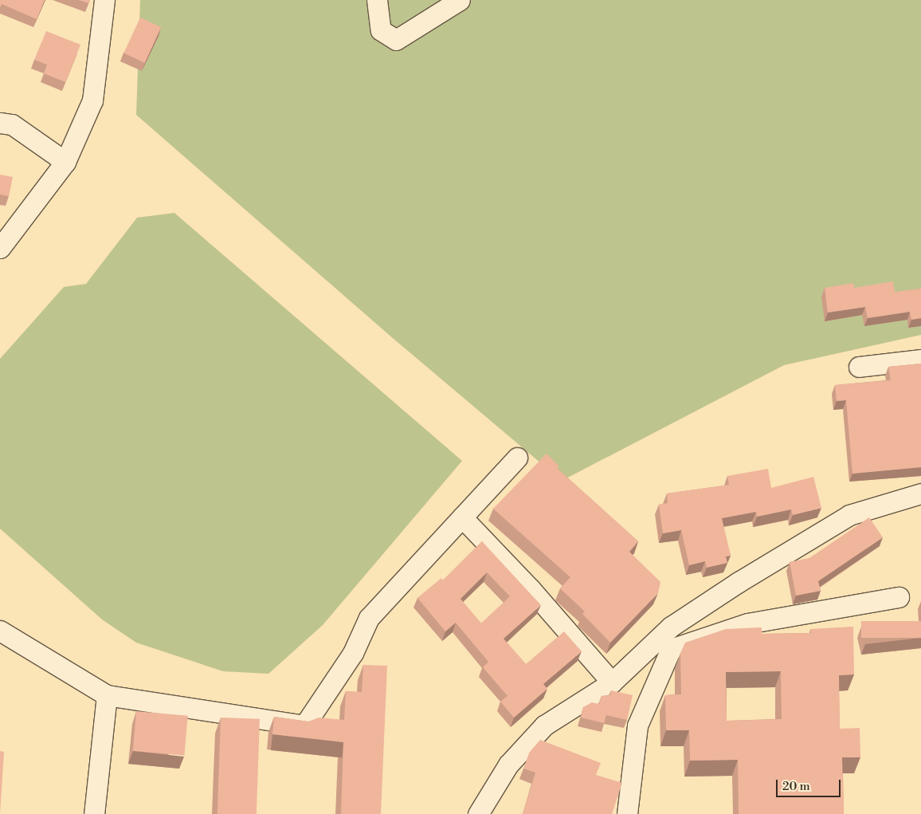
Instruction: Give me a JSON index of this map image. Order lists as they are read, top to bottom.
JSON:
{
  "scale_bar": "20 m"
}
